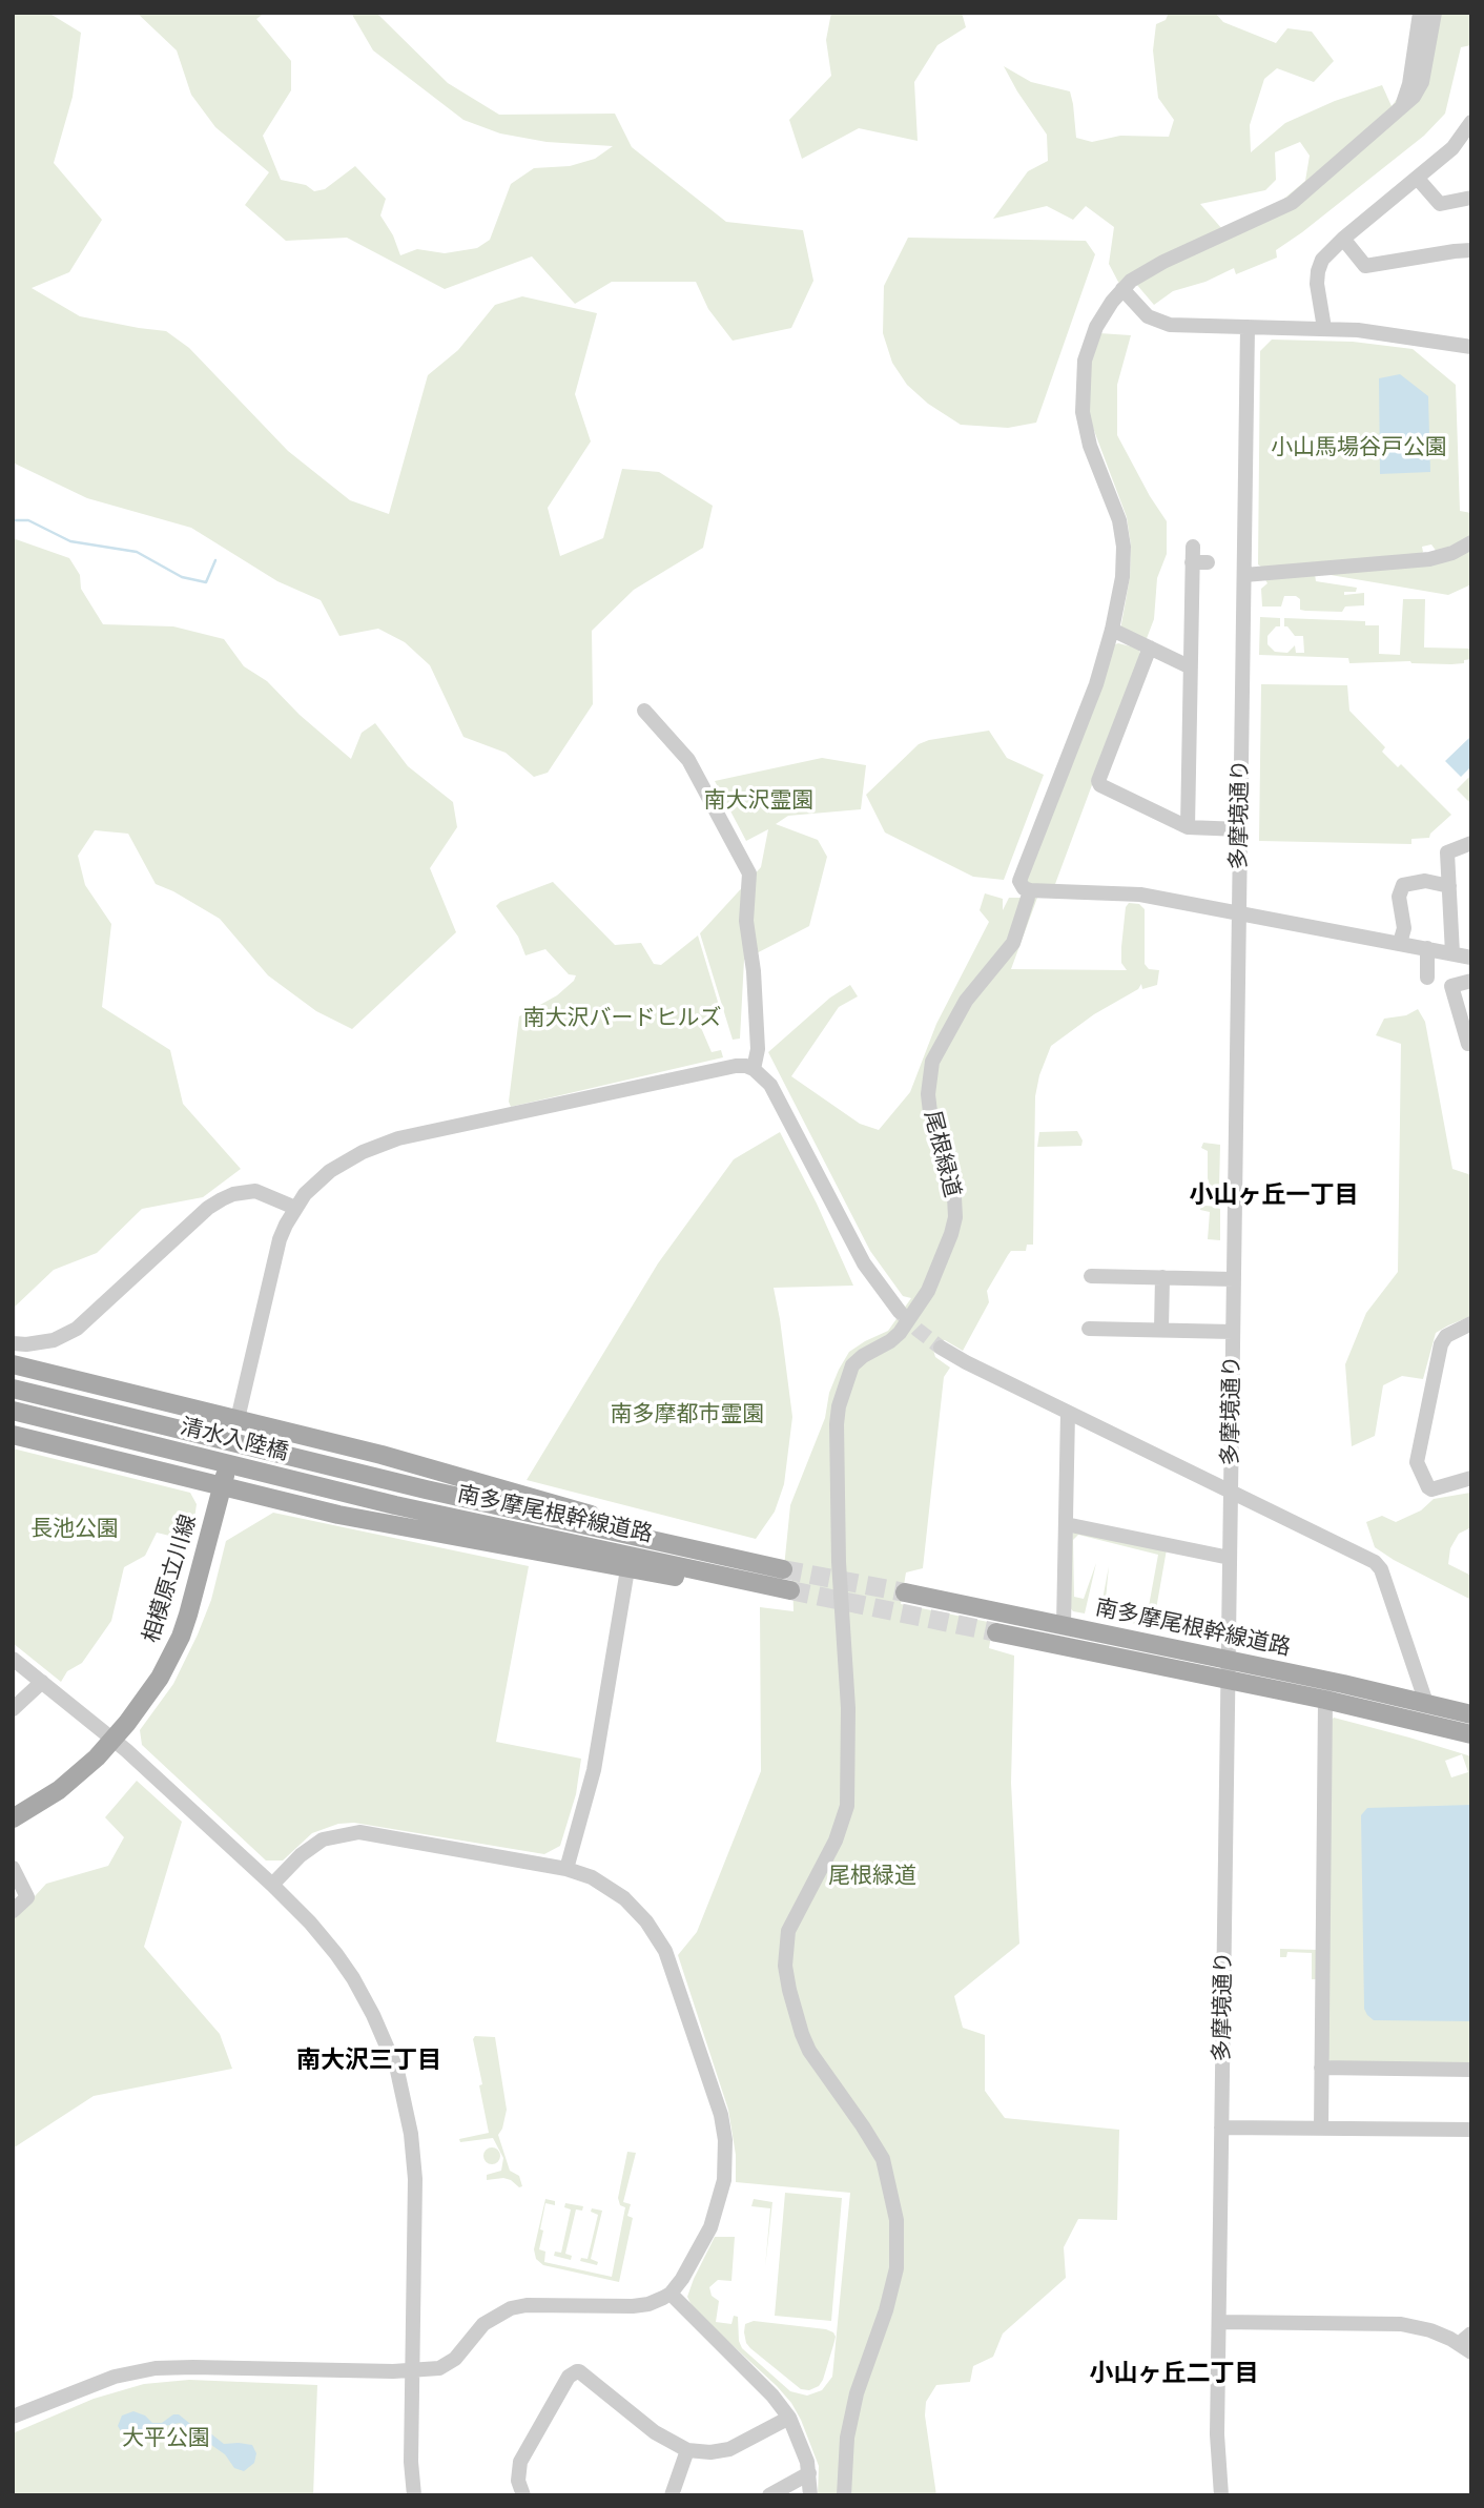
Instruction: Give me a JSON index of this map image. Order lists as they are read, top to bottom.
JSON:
{
  "streets": {
    "main road": ["清水入陸橋", "南多摩尾根幹線道路", "相模原立川線"],
    "street": ["多摩境通り", "尾根緑道"]
  },
  "crossings": [
    ["多摩境通り", "南多摩尾根幹線道路"],
    ["清水入陸橋", "南多摩尾根幹線道路"]
  ],
  "districts": ["小山ヶ丘一丁目", "南大沢三丁目", "小山ヶ丘二丁目"],
  "parks": [
    "小山馬場谷戸公園",
    "南大沢霊園",
    "南大沢バードヒルズ",
    "南多摩都市霊園",
    "長池公園",
    "尾根緑道",
    "大平公園"
  ]
}
